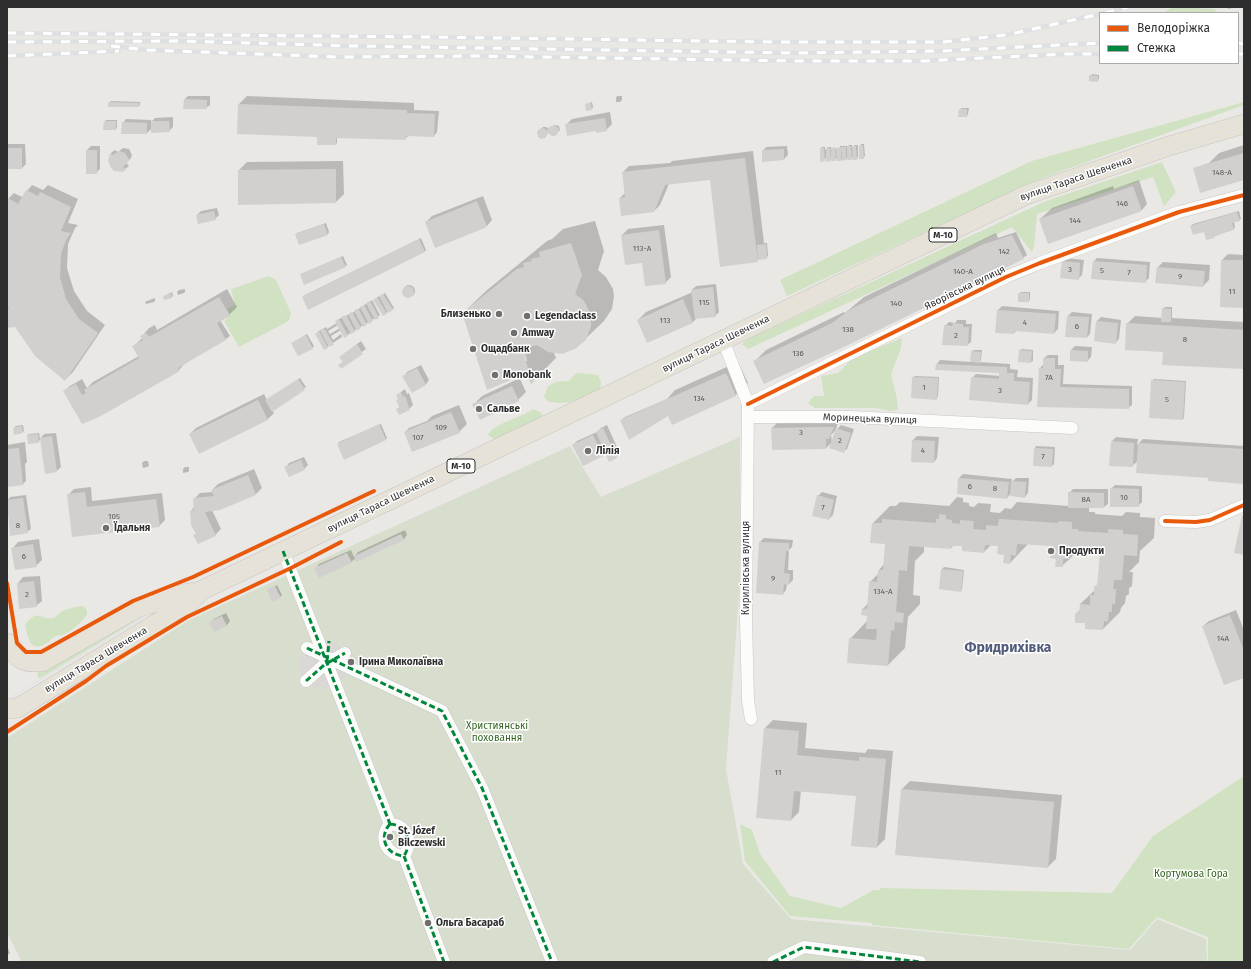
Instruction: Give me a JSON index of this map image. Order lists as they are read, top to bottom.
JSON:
{
  "streets": {
    "main road": ["вулиця Тараса Шевченка", "М-10"],
    "street": ["Яворівська вулиця", "Моринецька вулиця", "Кирилівська вулиця"]
  },
  "crossings": [
    ["Моринецька вулиця", "Кирилівська вулиця"]
  ],
  "districts": ["Фридрихівка"],
  "parks": ["Християнські поховання", "Кортумова Гора"],
  "places": [
    "Близенько",
    "Legendaclass",
    "Amway",
    "Ощадбанк",
    "Monobank",
    "Сальве",
    "Лілія",
    "Їдальня",
    "Продукти",
    "Ірина Миколаївна",
    "St. Józef Bilczewski",
    "Ольга Басараб"
  ],
  "house_numbers": [
    "148-А",
    "146",
    "144",
    "113-А",
    "142",
    "3",
    "5",
    "140-А",
    "7",
    "9",
    "11",
    "115",
    "140",
    "113",
    "4",
    "6",
    "138",
    "2",
    "8",
    "136",
    "7А",
    "1",
    "3",
    "134",
    "5",
    "109",
    "3",
    "107",
    "2",
    "4",
    "7",
    "6",
    "8",
    "10",
    "8А",
    "7",
    "105",
    "8",
    "6",
    "9",
    "134-А",
    "2",
    "14А",
    "11"
  ],
  "legend": ["Велодоріжка", "Стежка"]
}
